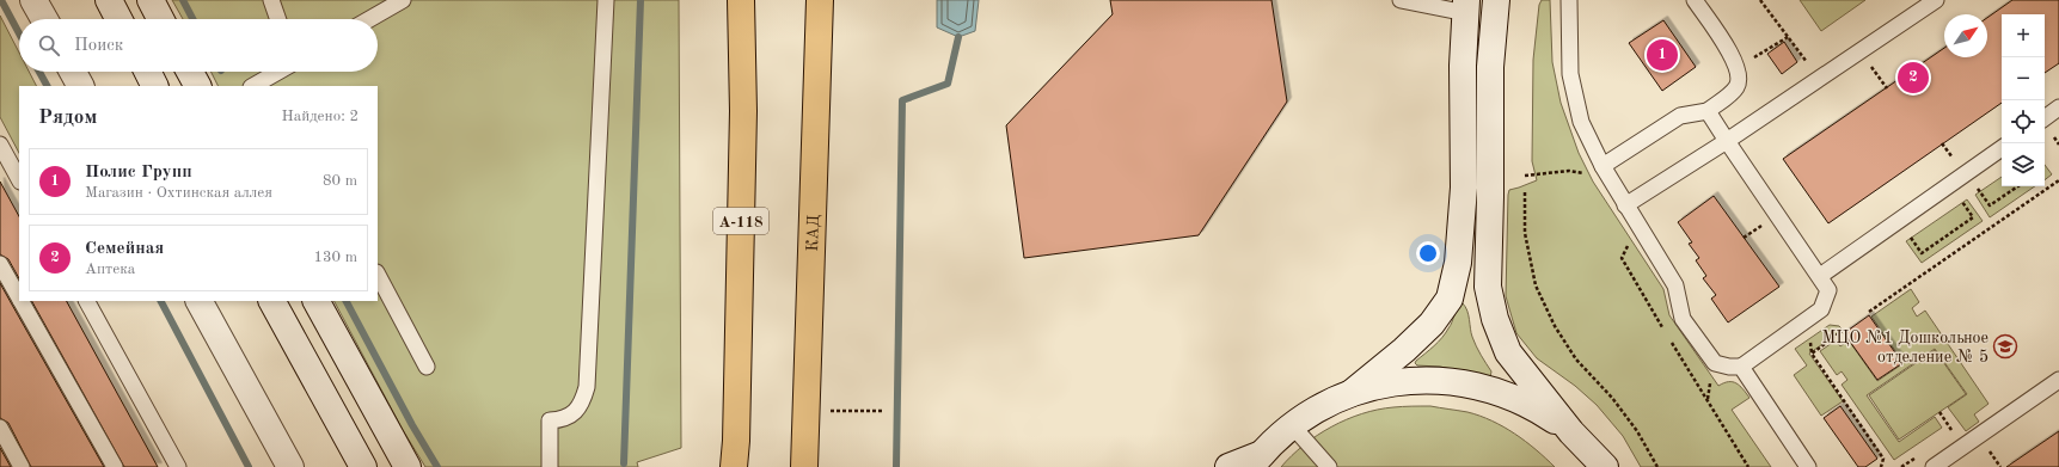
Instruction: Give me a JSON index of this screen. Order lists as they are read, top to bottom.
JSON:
{
  "streets": {
    "highway": ["А-118", "КАД"]
  },
  "places": {
    "school or university": ["МЦО №1 Дошкольное отделение № 5"]
  },
  "north": "top right",
  "page": {
    "map_buttons": ["+", "−"],
    "search": "Поиск",
    "pins": ["1", "2"],
    "heading": ["Рядом", "Найдено: 2"],
    "list": [
      {
        "mark": "1",
        "name": "Полис Групп",
        "note": "Магазин · Охтинская аллея",
        "value": "80 m"
      },
      {
        "mark": "2",
        "name": "Семейная",
        "note": "Аптека",
        "value": "130 m"
      }
    ]
  }
}
